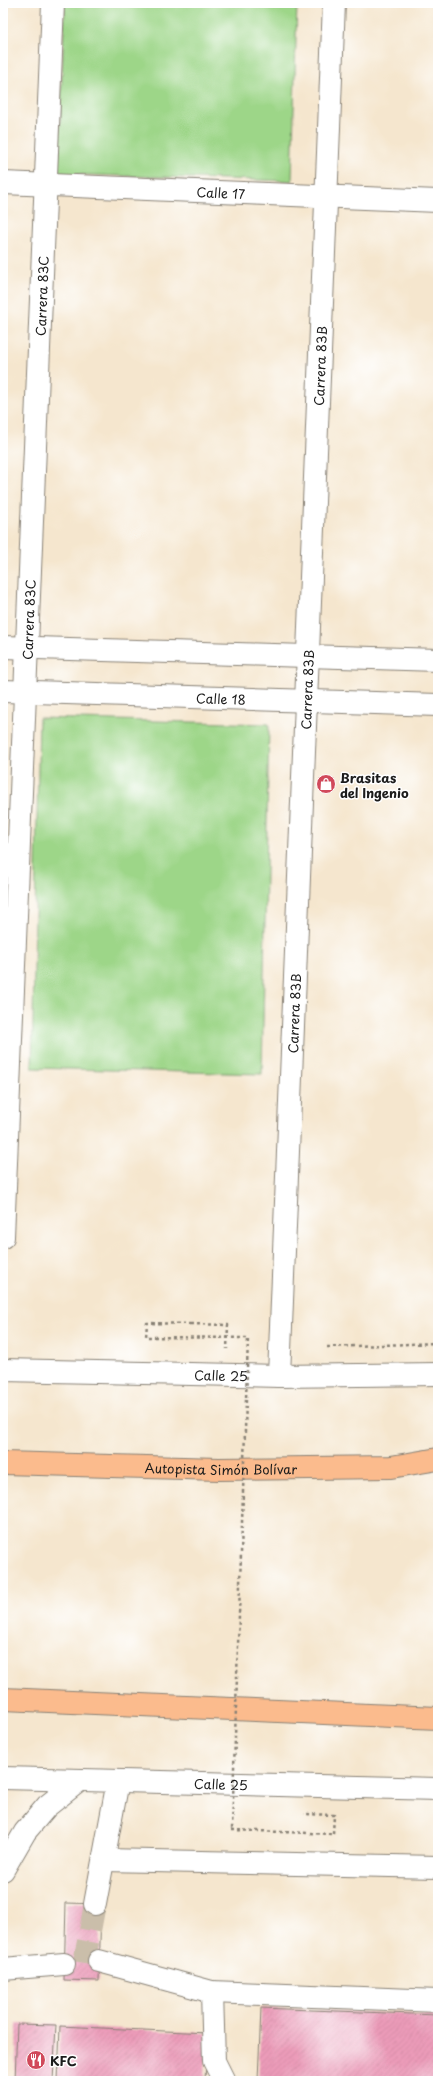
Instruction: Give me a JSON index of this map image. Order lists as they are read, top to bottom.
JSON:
{
  "streets": {
    "highway": ["Autopista Simón Bolívar"],
    "street": [
      "Calle 17",
      "Carrera 83C",
      "Carrera 83B",
      "Calle 18",
      "Calle 25"
    ]
  },
  "crossings": [
    ["Calle 17", "Carrera 83C"],
    ["Calle 17", "Carrera 83B"],
    ["Carrera 83C", "Calle 18"],
    ["Carrera 83B", "Calle 18"],
    ["Carrera 83B", "Calle 25"]
  ],
  "places": {
    "shop": ["Brasitas del Ingenio"],
    "restaurant": ["KFC"]
  }
}
